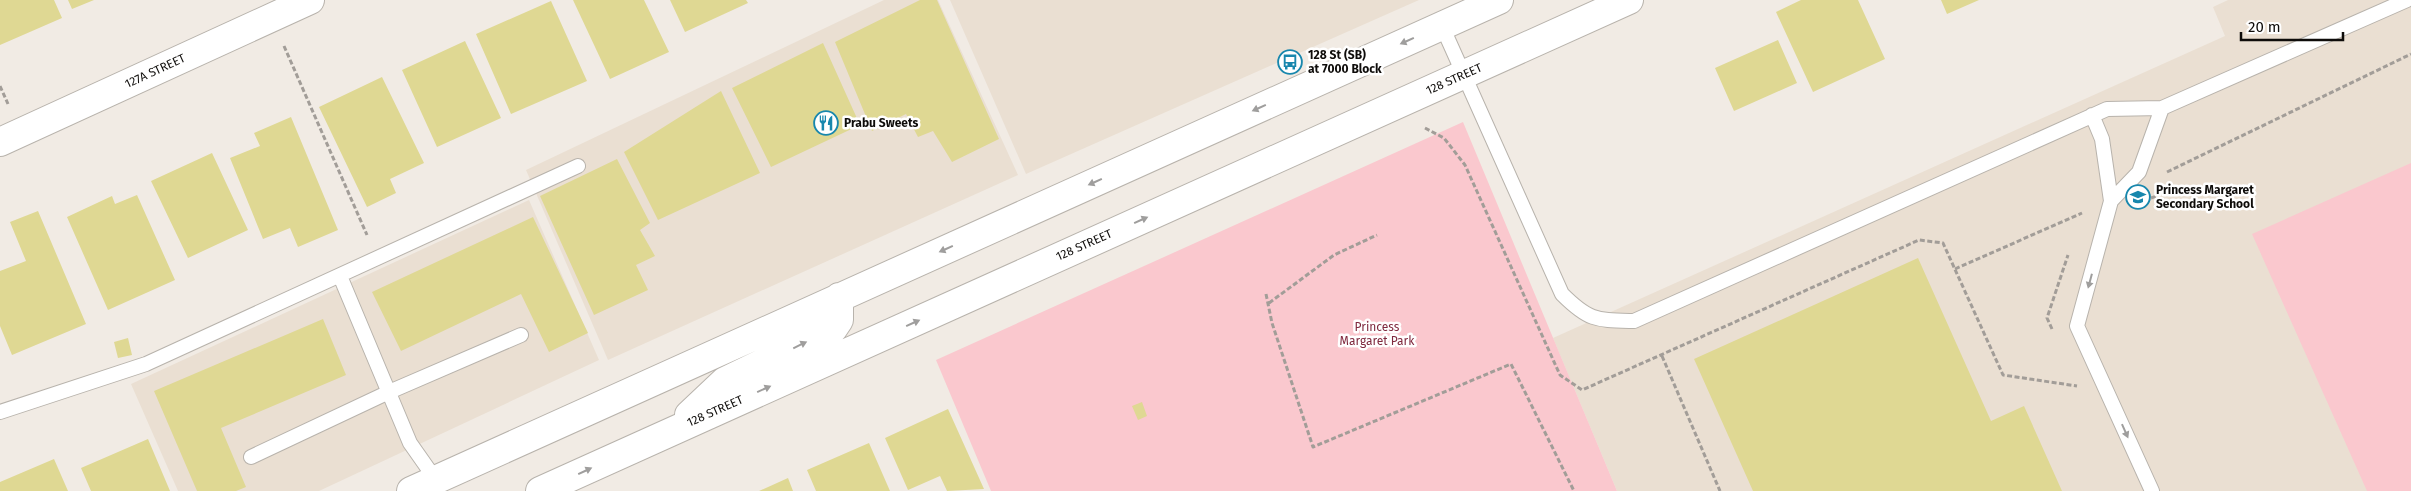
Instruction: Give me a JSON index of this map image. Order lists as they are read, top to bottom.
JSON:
{
  "streets": {
    "main road": ["127A STREET", "128 STREET"]
  },
  "parks": ["Princess Margaret Park"],
  "places": {
    "bus stop": ["128 St (SB) at 7000 Block"],
    "restaurant": ["Prabu Sweets"],
    "school or university": ["Princess Margaret Secondary School"]
  },
  "scale_bar": "20 m"
}
